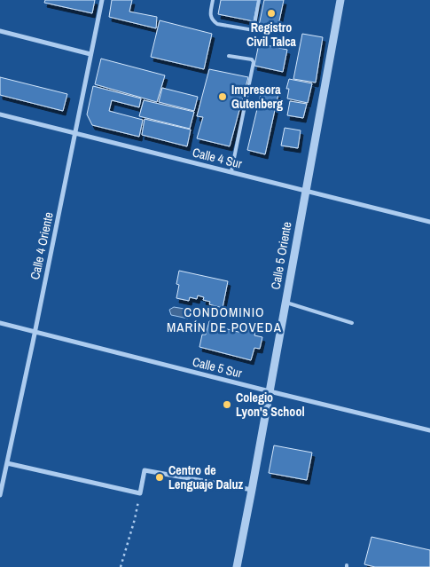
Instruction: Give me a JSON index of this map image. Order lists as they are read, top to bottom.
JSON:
{
  "streets": {
    "street": [
      "Calle 4 Sur",
      "Calle 4 Oriente",
      "Calle 5 Oriente",
      "Calle 5 Sur"
    ]
  },
  "crossings": [
    ["Calle 4 Sur", "Calle 4 Oriente"],
    ["Calle 4 Sur", "Calle 5 Oriente"],
    ["Calle 4 Oriente", "Calle 5 Sur"],
    ["Calle 5 Oriente", "Calle 5 Sur"]
  ],
  "districts": ["CONDOMINIO MARÍN DE POVEDA"],
  "places": [
    "Registro Civil Talca",
    "Impresora Gutenberg",
    "Colegio Lyon's School",
    "Centro de Lenguaje Daluz"
  ]
}
